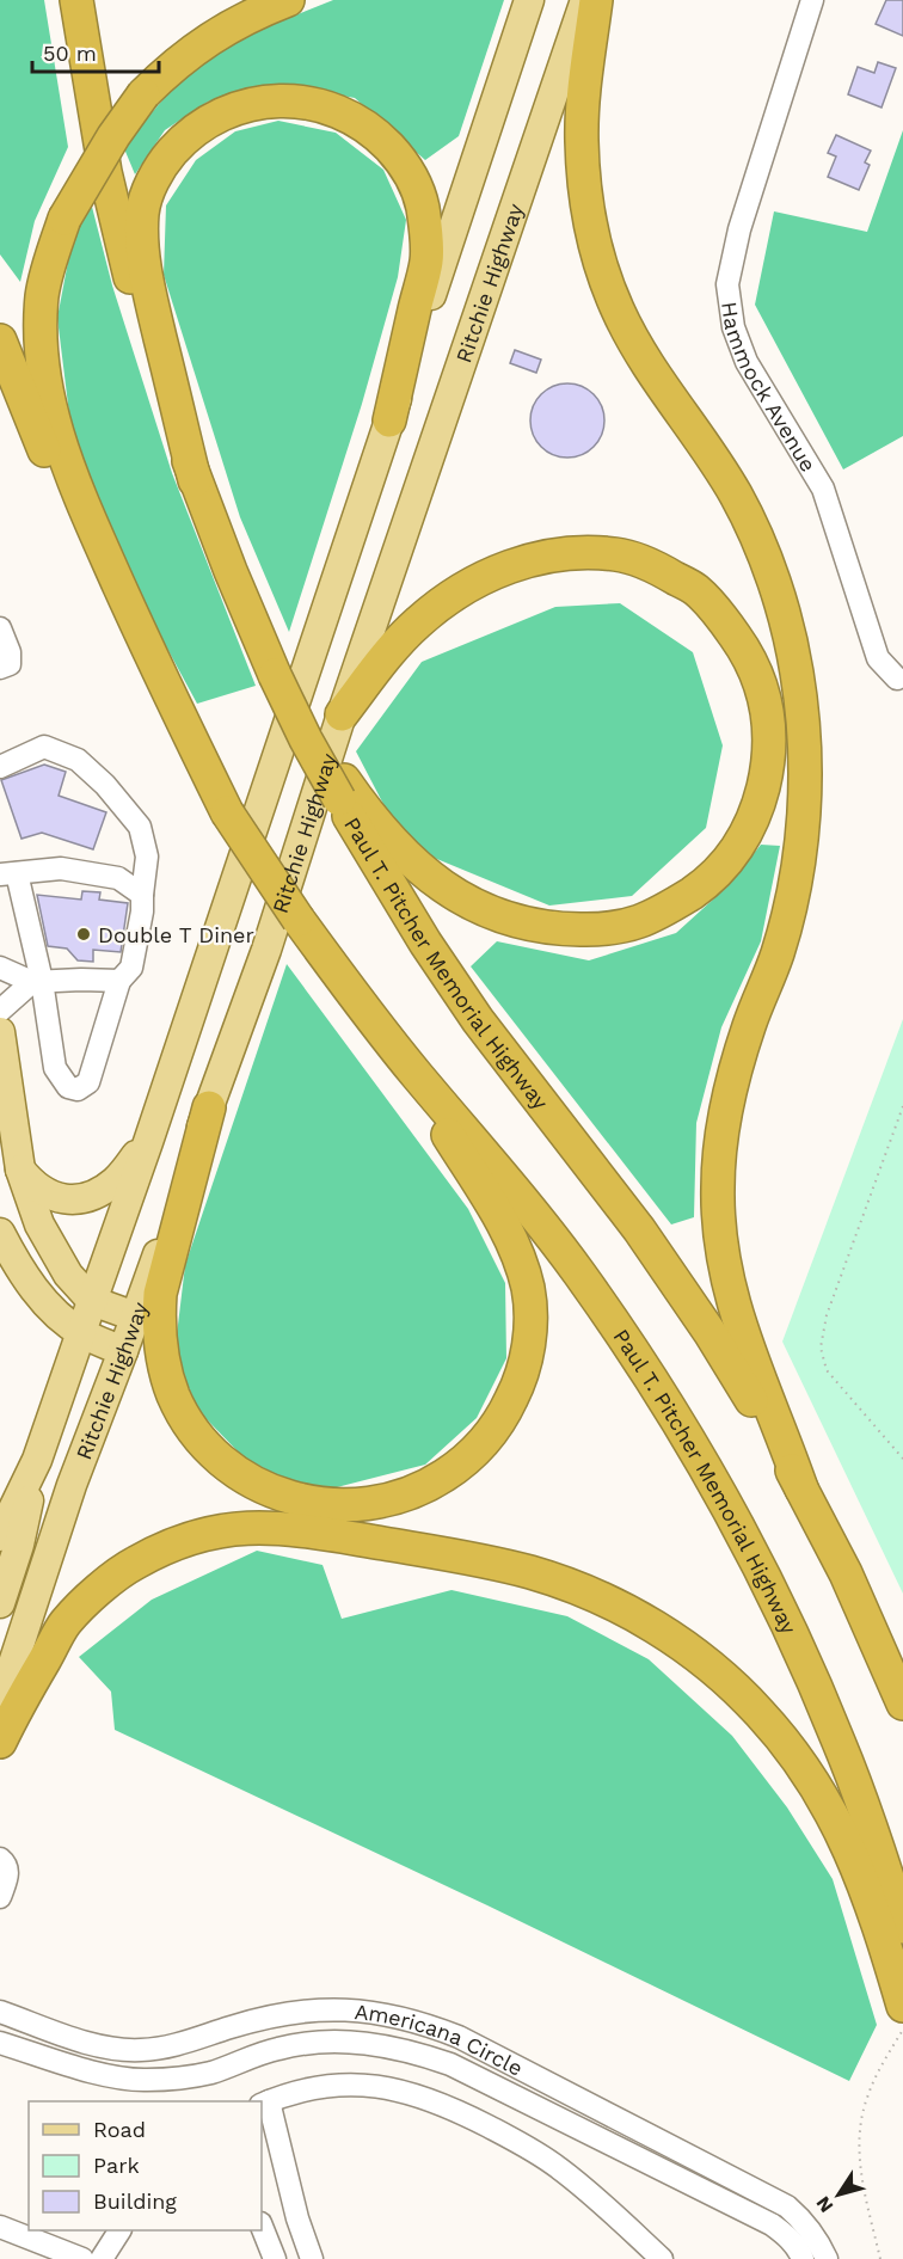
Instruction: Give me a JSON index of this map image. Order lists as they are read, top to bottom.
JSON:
{
  "streets": {
    "highway": ["Paul T. Pitcher Memorial Highway"],
    "main road": ["Ritchie Highway"],
    "street": ["Hammock Avenue", "Americana Circle"]
  },
  "places": ["Double T Diner"],
  "legend": ["Road", "Park", "Building"],
  "scale_bar": "50 m",
  "north": "bottom left"
}
